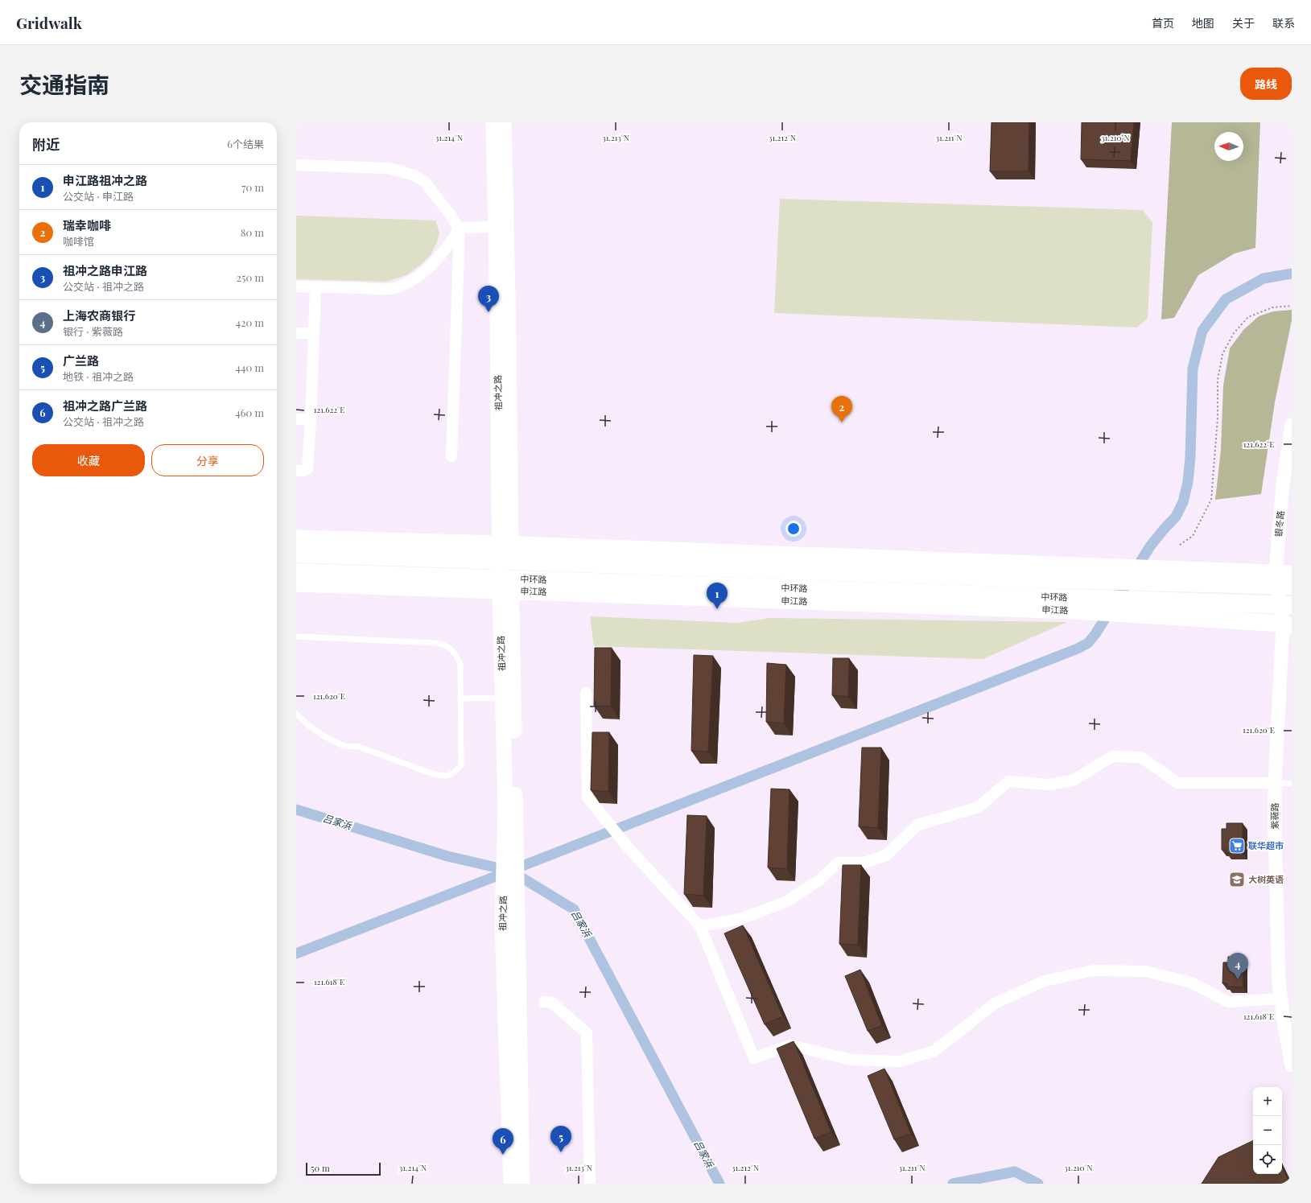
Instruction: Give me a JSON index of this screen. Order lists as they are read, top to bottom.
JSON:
{
  "streets": {
    "highway": ["中环路"],
    "main road": ["祖冲之路", "申江路"],
    "street": ["银冬路", "紫薇路"]
  },
  "crossings": [
    ["祖冲之路", "申江路"],
    ["银冬路", "申江路"],
    ["银冬路", "紫薇路"],
    ["申江路", "紫薇路"]
  ],
  "water": ["吕家浜"],
  "places": {
    "supermarket": ["联华超市"],
    "school or university": ["大树英语"]
  },
  "scale_bar": "50 m",
  "north": "left",
  "page": {
    "header": "Gridwalk",
    "nav": [
      "首页",
      "地图",
      "关于",
      "联系"
    ],
    "title": "交通指南",
    "buttons": [
      "路线",
      ["收藏", "分享"]
    ],
    "heading": ["附近", "6个结果"],
    "list": [
      {
        "mark": "1",
        "name": "申江路祖冲之路",
        "note": "公交站 · 申江路",
        "value": "70 m"
      },
      {
        "mark": "2",
        "name": "瑞幸咖啡",
        "note": "咖啡馆",
        "value": "80 m"
      },
      {
        "mark": "3",
        "name": "祖冲之路申江路",
        "note": "公交站 · 祖冲之路",
        "value": "250 m"
      },
      {
        "mark": "4",
        "name": "上海农商银行",
        "note": "银行 · 紫薇路",
        "value": "420 m"
      },
      {
        "mark": "5",
        "name": "广兰路",
        "note": "地铁 · 祖冲之路",
        "value": "440 m"
      },
      {
        "mark": "6",
        "name": "祖冲之路广兰路",
        "note": "公交站 · 祖冲之路",
        "value": "460 m"
      }
    ],
    "pins": [
      "3",
      "2",
      "1",
      "4",
      "5",
      "6"
    ],
    "map_buttons": ["+", "−"],
    "scale": "50 m"
  },
  "coordinates": [
    "31.214°N",
    "31.213°N",
    "31.212°N",
    "31.211°N",
    "31.210°N",
    "121.622°E",
    "121.620°E",
    "121.618°E"
  ]
}
